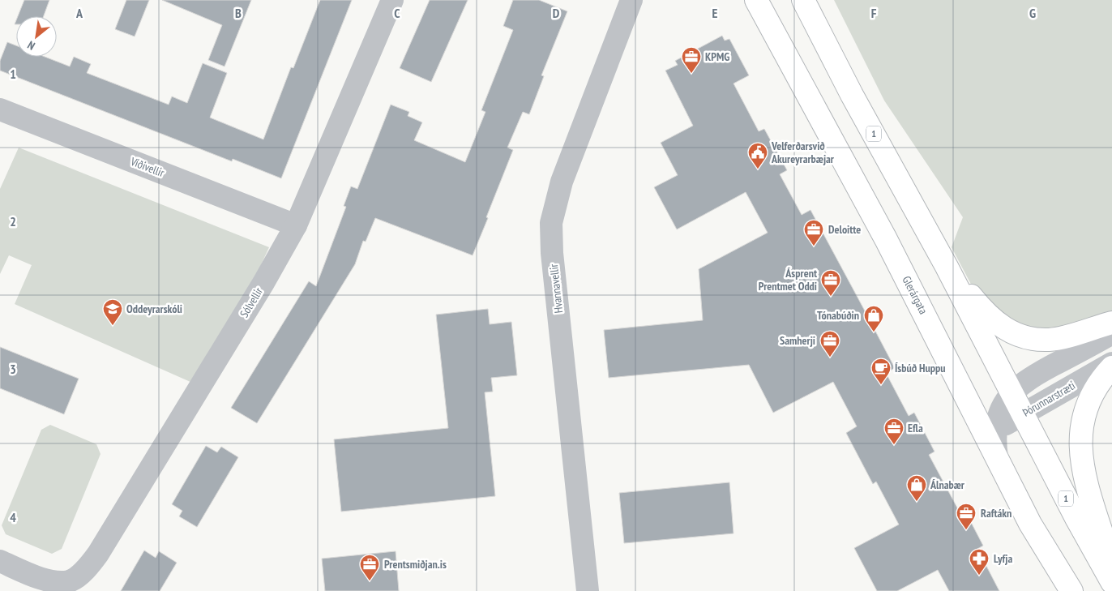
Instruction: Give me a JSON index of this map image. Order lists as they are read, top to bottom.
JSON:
{
  "streets": {
    "highway": ["1", "Glerárgata"],
    "street": [
      "Víðivellir",
      "Hvannavellir",
      "Sólvellir",
      "Þórunnarstræti"
    ]
  },
  "crossings": [
    ["1", "Þórunnarstræti"],
    ["Víðivellir", "Sólvellir"],
    ["Glerárgata", "Þórunnarstræti"]
  ],
  "places": {
    "office": [
      "KPMG",
      "Deloitte",
      "Ásprent Prentmet Oddi",
      "Samherji",
      "Efla",
      "Raftákn",
      "Prentsmiðjan.is"
    ],
    "public building": ["Velferðarsvið Akureyrarbæjar"],
    "school or university": ["Oddeyrarskóli"],
    "shop": ["Tónabúðin", "Álnabær"],
    "cafe": ["Ísbúð Huppu"],
    "pharmacy": ["Lyfja"]
  },
  "north": "bottom left",
  "grid": {
    "columns": [
      "A",
      "B",
      "C",
      "D",
      "E",
      "F",
      "G"
    ],
    "rows": [
      "1",
      "2",
      "3",
      "4"
    ]
  }
}
